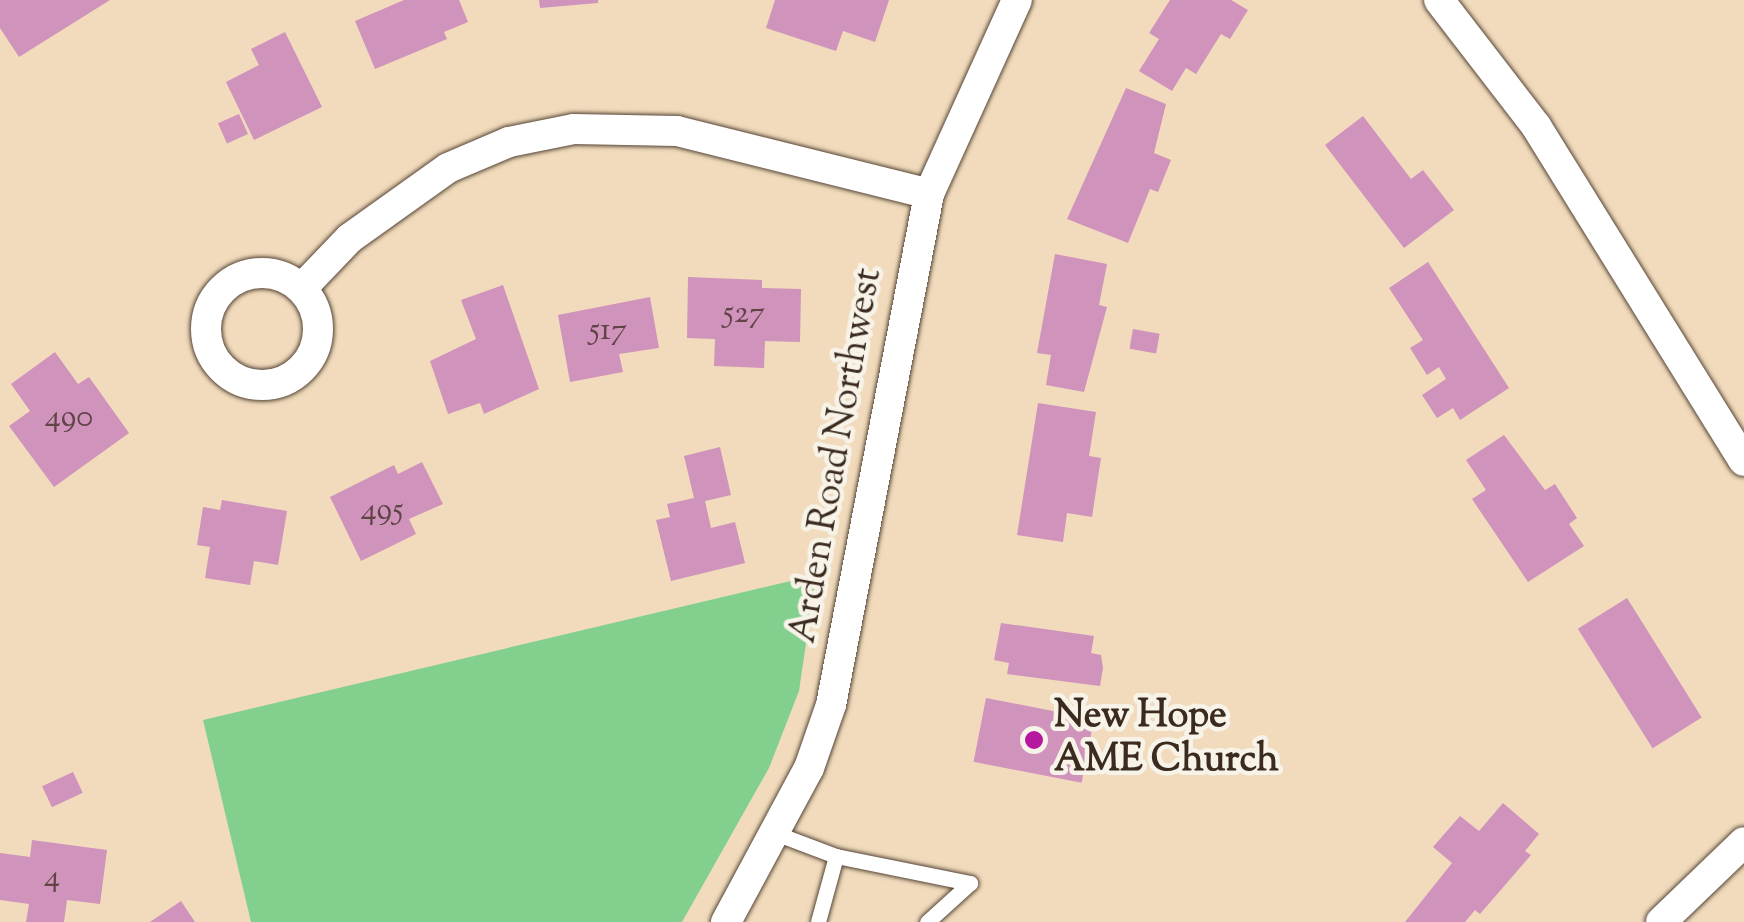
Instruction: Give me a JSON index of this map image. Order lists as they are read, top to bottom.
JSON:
{
  "streets": {
    "street": ["Arden Road Northwest"]
  },
  "places": ["New Hope AME Church"],
  "house_numbers": [
    "527",
    "517",
    "490",
    "495",
    "4"
  ]
}
